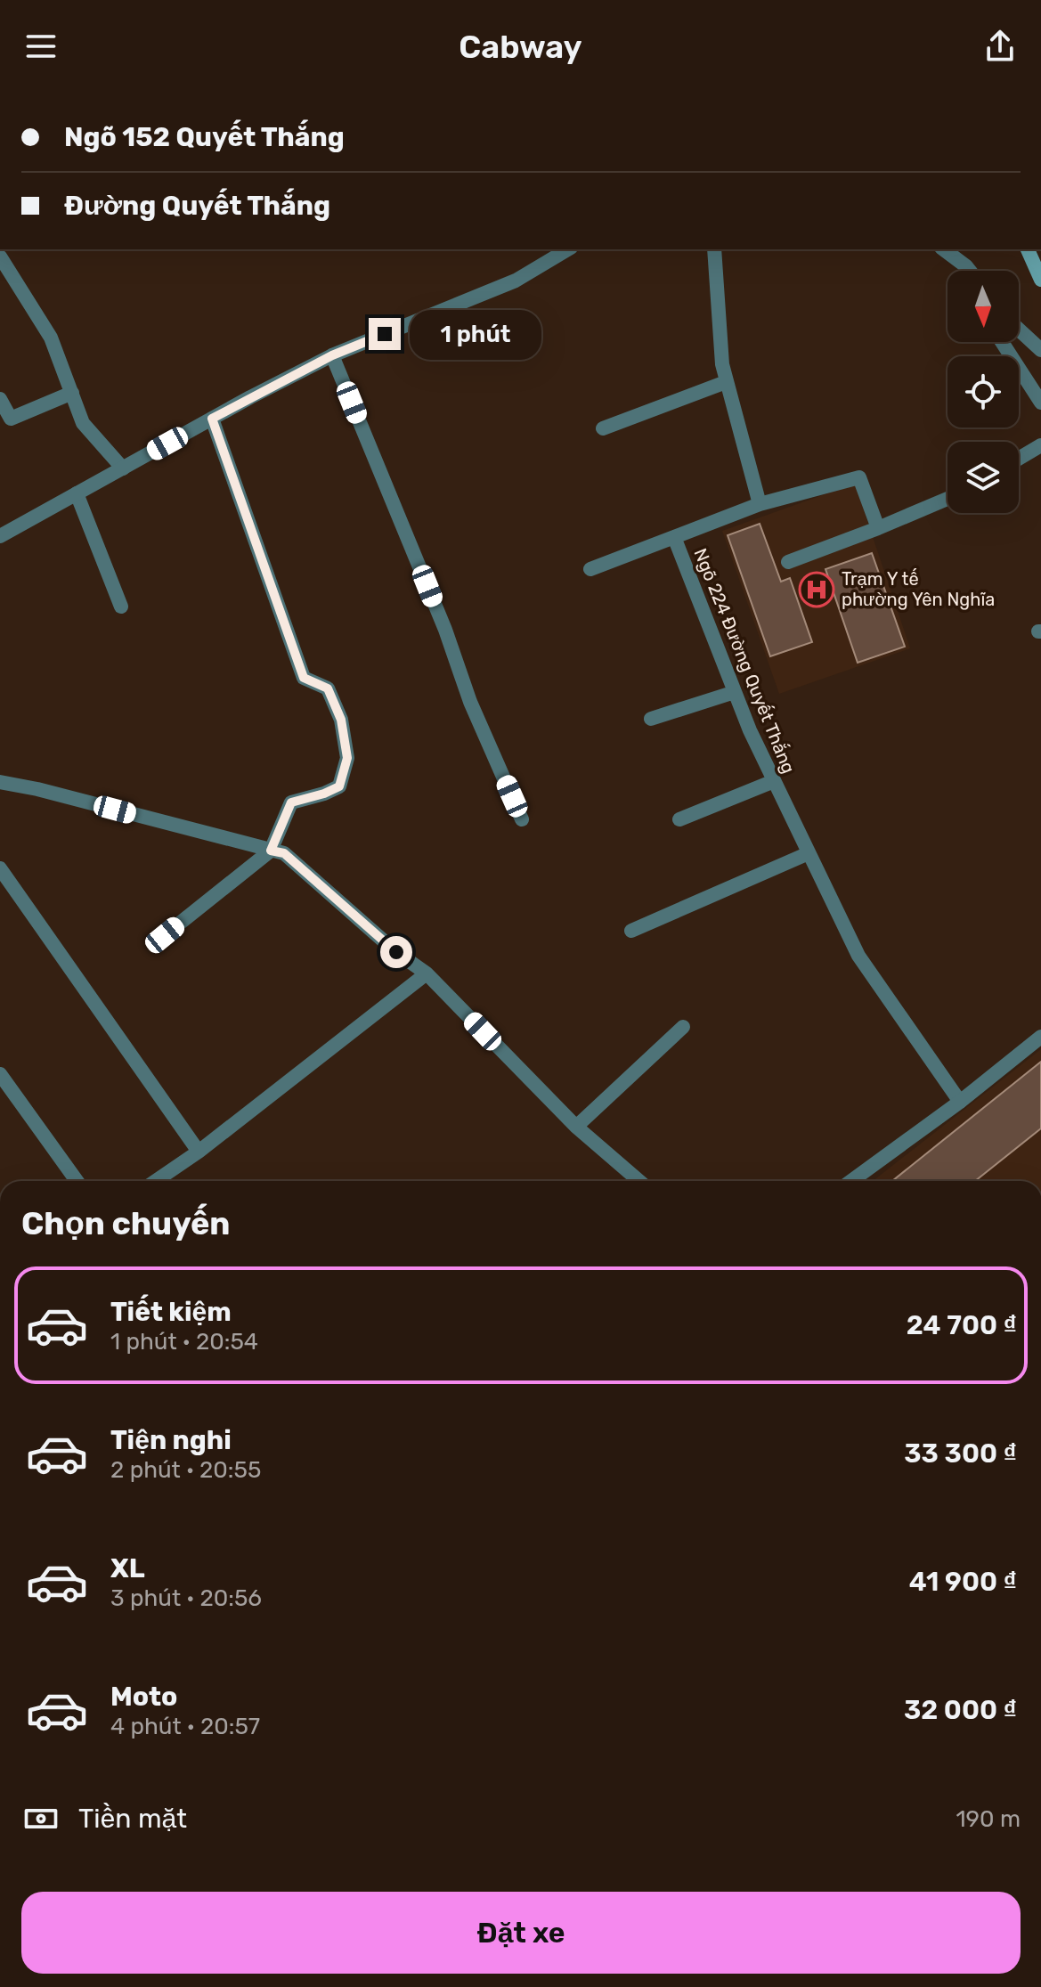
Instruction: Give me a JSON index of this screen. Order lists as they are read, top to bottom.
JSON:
{
  "streets": {
    "street": ["Ngõ 224 Đường Quyết Thắng"]
  },
  "places": {
    "hospital": ["Trạm Y tế phường Yên Nghĩa"]
  },
  "north": "bottom",
  "page": {
    "header": "Cabway",
    "banner": ["Ngõ 152 Quyết Thắng", "Đường Quyết Thắng"],
    "bubble": "1 phút",
    "heading": "Chọn chuyến",
    "list": [
      {
        "name": "Tiết kiệm",
        "note": "1 phút · 20:54",
        "value": "24 700 ₫"
      },
      {
        "name": "Tiện nghi",
        "note": "2 phút · 20:55",
        "value": "33 300 ₫"
      },
      {
        "name": "XL",
        "note": "3 phút · 20:56",
        "value": "41 900 ₫"
      },
      {
        "name": "Moto",
        "note": "4 phút · 20:57",
        "value": "32 000 ₫"
      }
    ],
    "pay": ["Tiền mặt", "190 m"],
    "buttons": "Đặt xe"
  }
}
